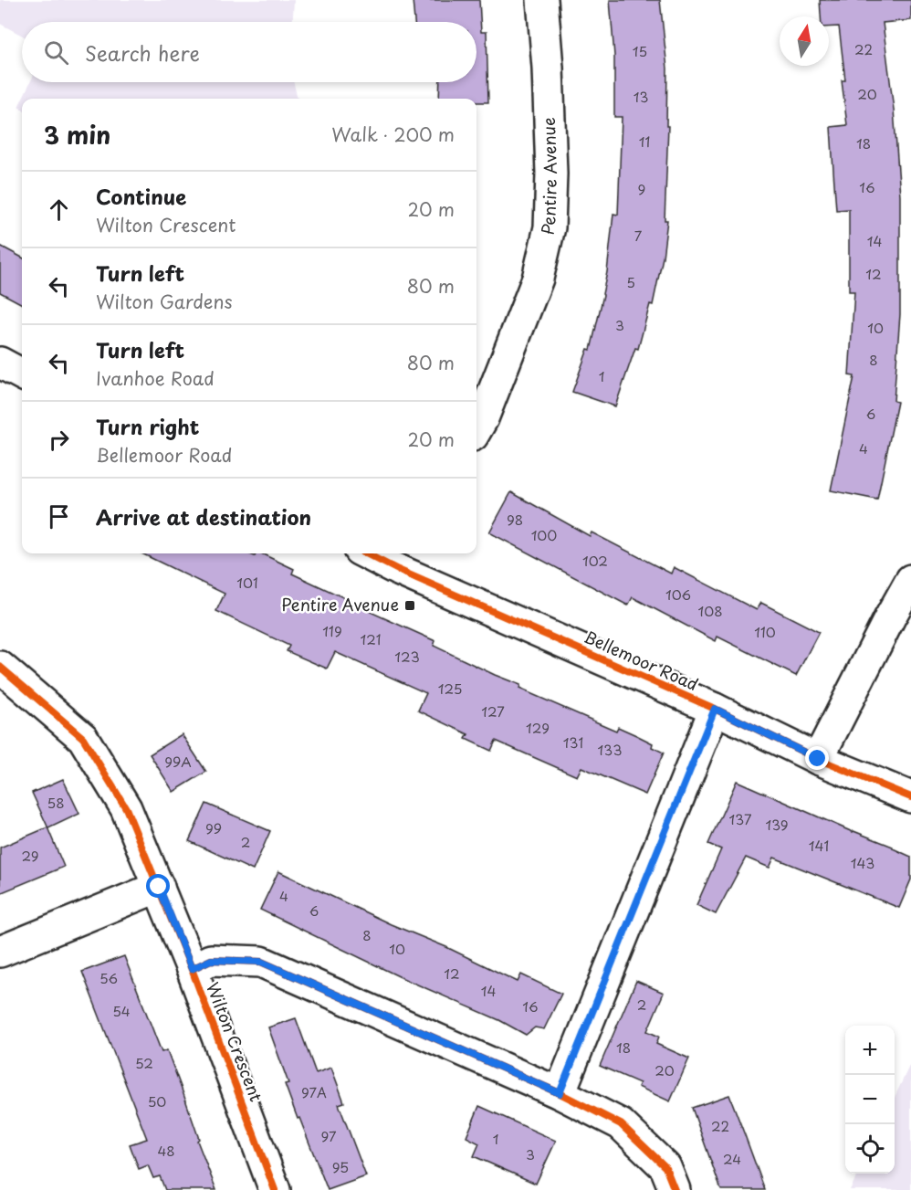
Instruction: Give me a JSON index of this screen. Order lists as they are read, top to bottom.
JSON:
{
  "streets": {
    "street": ["Pentire Avenue", "Bellemoor Road", "Wilton Crescent"]
  },
  "places": {
    "transit": ["Pentire Avenue"]
  },
  "house_numbers": [
    "22",
    "15",
    "20",
    "13",
    "11",
    "18",
    "16",
    "9",
    "7",
    "14",
    "12",
    "5",
    "3",
    "10",
    "8",
    "1",
    "6",
    "4",
    "98",
    "100",
    "102",
    "101",
    "106",
    "108",
    "119",
    "110",
    "121",
    "123",
    "125",
    "127",
    "129",
    "131",
    "133",
    "99A",
    "58",
    "137",
    "139",
    "99",
    "2",
    "141",
    "29",
    "143",
    "4",
    "6",
    "8",
    "10",
    "12",
    "56",
    "14",
    "2",
    "16",
    "54",
    "18",
    "52",
    "20",
    "97A",
    "50",
    "22",
    "97",
    "1",
    "48",
    "3",
    "24",
    "95"
  ],
  "north": "top",
  "page": {
    "search": "Search here",
    "heading": ["3 min", "Walk · 200 m"],
    "list": [
      ["Continue", "Wilton Crescent", "20 m"],
      ["Turn left", "Wilton Gardens", "80 m"],
      ["Turn left", "Ivanhoe Road", "80 m"],
      ["Turn right", "Bellemoor Road", "20 m"],
      "Arrive at destination"
    ],
    "map_buttons": ["+", "−"]
  }
}
